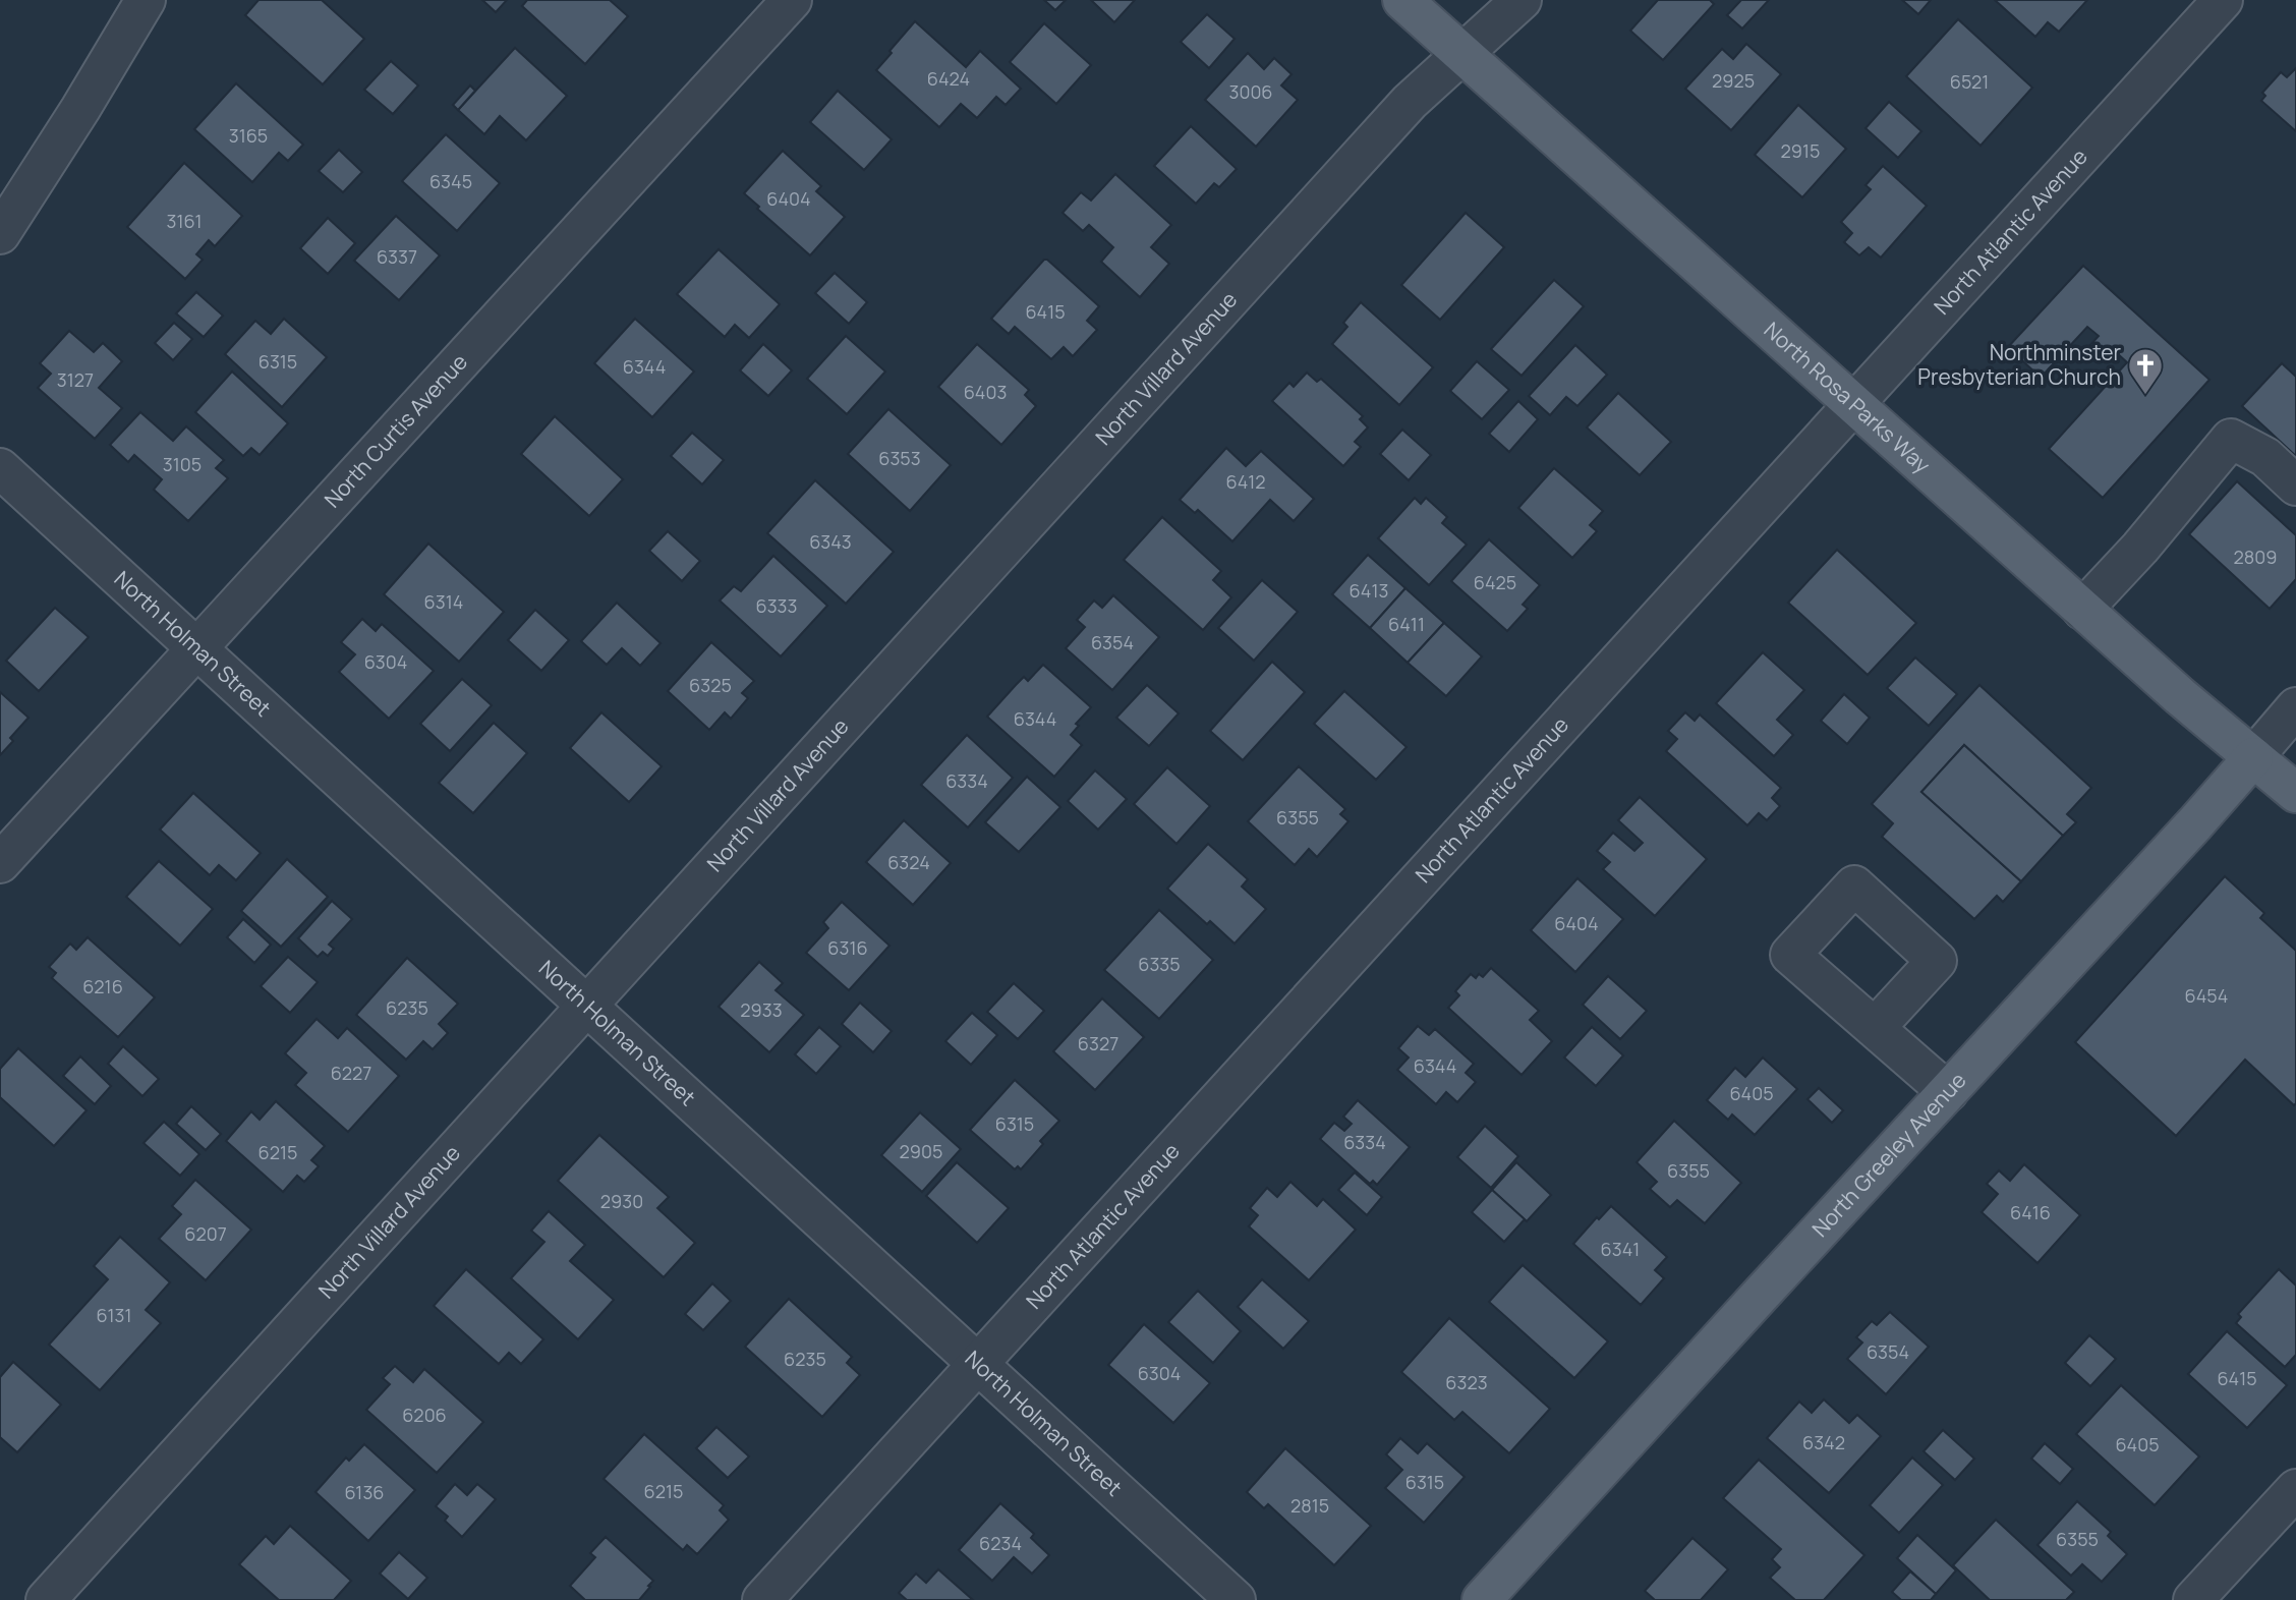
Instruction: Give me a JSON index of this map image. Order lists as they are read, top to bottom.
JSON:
{
  "streets": {
    "main road": ["North Rosa Parks Way", "North Greeley Avenue"],
    "street": [
      "North Atlantic Avenue",
      "North Villard Avenue",
      "North Curtis Avenue",
      "North Holman Street"
    ]
  },
  "crossings": [
    ["North Atlantic Avenue", "North Rosa Parks Way"],
    ["North Atlantic Avenue", "North Holman Street"],
    ["North Villard Avenue", "North Rosa Parks Way"],
    ["North Villard Avenue", "North Holman Street"],
    ["North Rosa Parks Way", "North Greeley Avenue"],
    ["North Curtis Avenue", "North Holman Street"]
  ],
  "places": {
    "church": ["Northminster Presbyterian Church"]
  },
  "house_numbers": [
    "6424",
    "2925",
    "6521",
    "3006",
    "3165",
    "2915",
    "6345",
    "6404",
    "3161",
    "6337",
    "6415",
    "6315",
    "6344",
    "3127",
    "6403",
    "6353",
    "3105",
    "6412",
    "6343",
    "2809",
    "6425",
    "6413",
    "6314",
    "6333",
    "6411",
    "6354",
    "6304",
    "6325",
    "6344",
    "6334",
    "6355",
    "6324",
    "6404",
    "6316",
    "6335",
    "6216",
    "6454",
    "6235",
    "2933",
    "6327",
    "6344",
    "6227",
    "6405",
    "6315",
    "6334",
    "2905",
    "6215",
    "6355",
    "2930",
    "6416",
    "6207",
    "6341",
    "6131",
    "6354",
    "6235",
    "6304",
    "6415",
    "6323",
    "6206",
    "6342",
    "6405",
    "6315",
    "6215",
    "6136",
    "2815",
    "6355",
    "6234"
  ]
}
